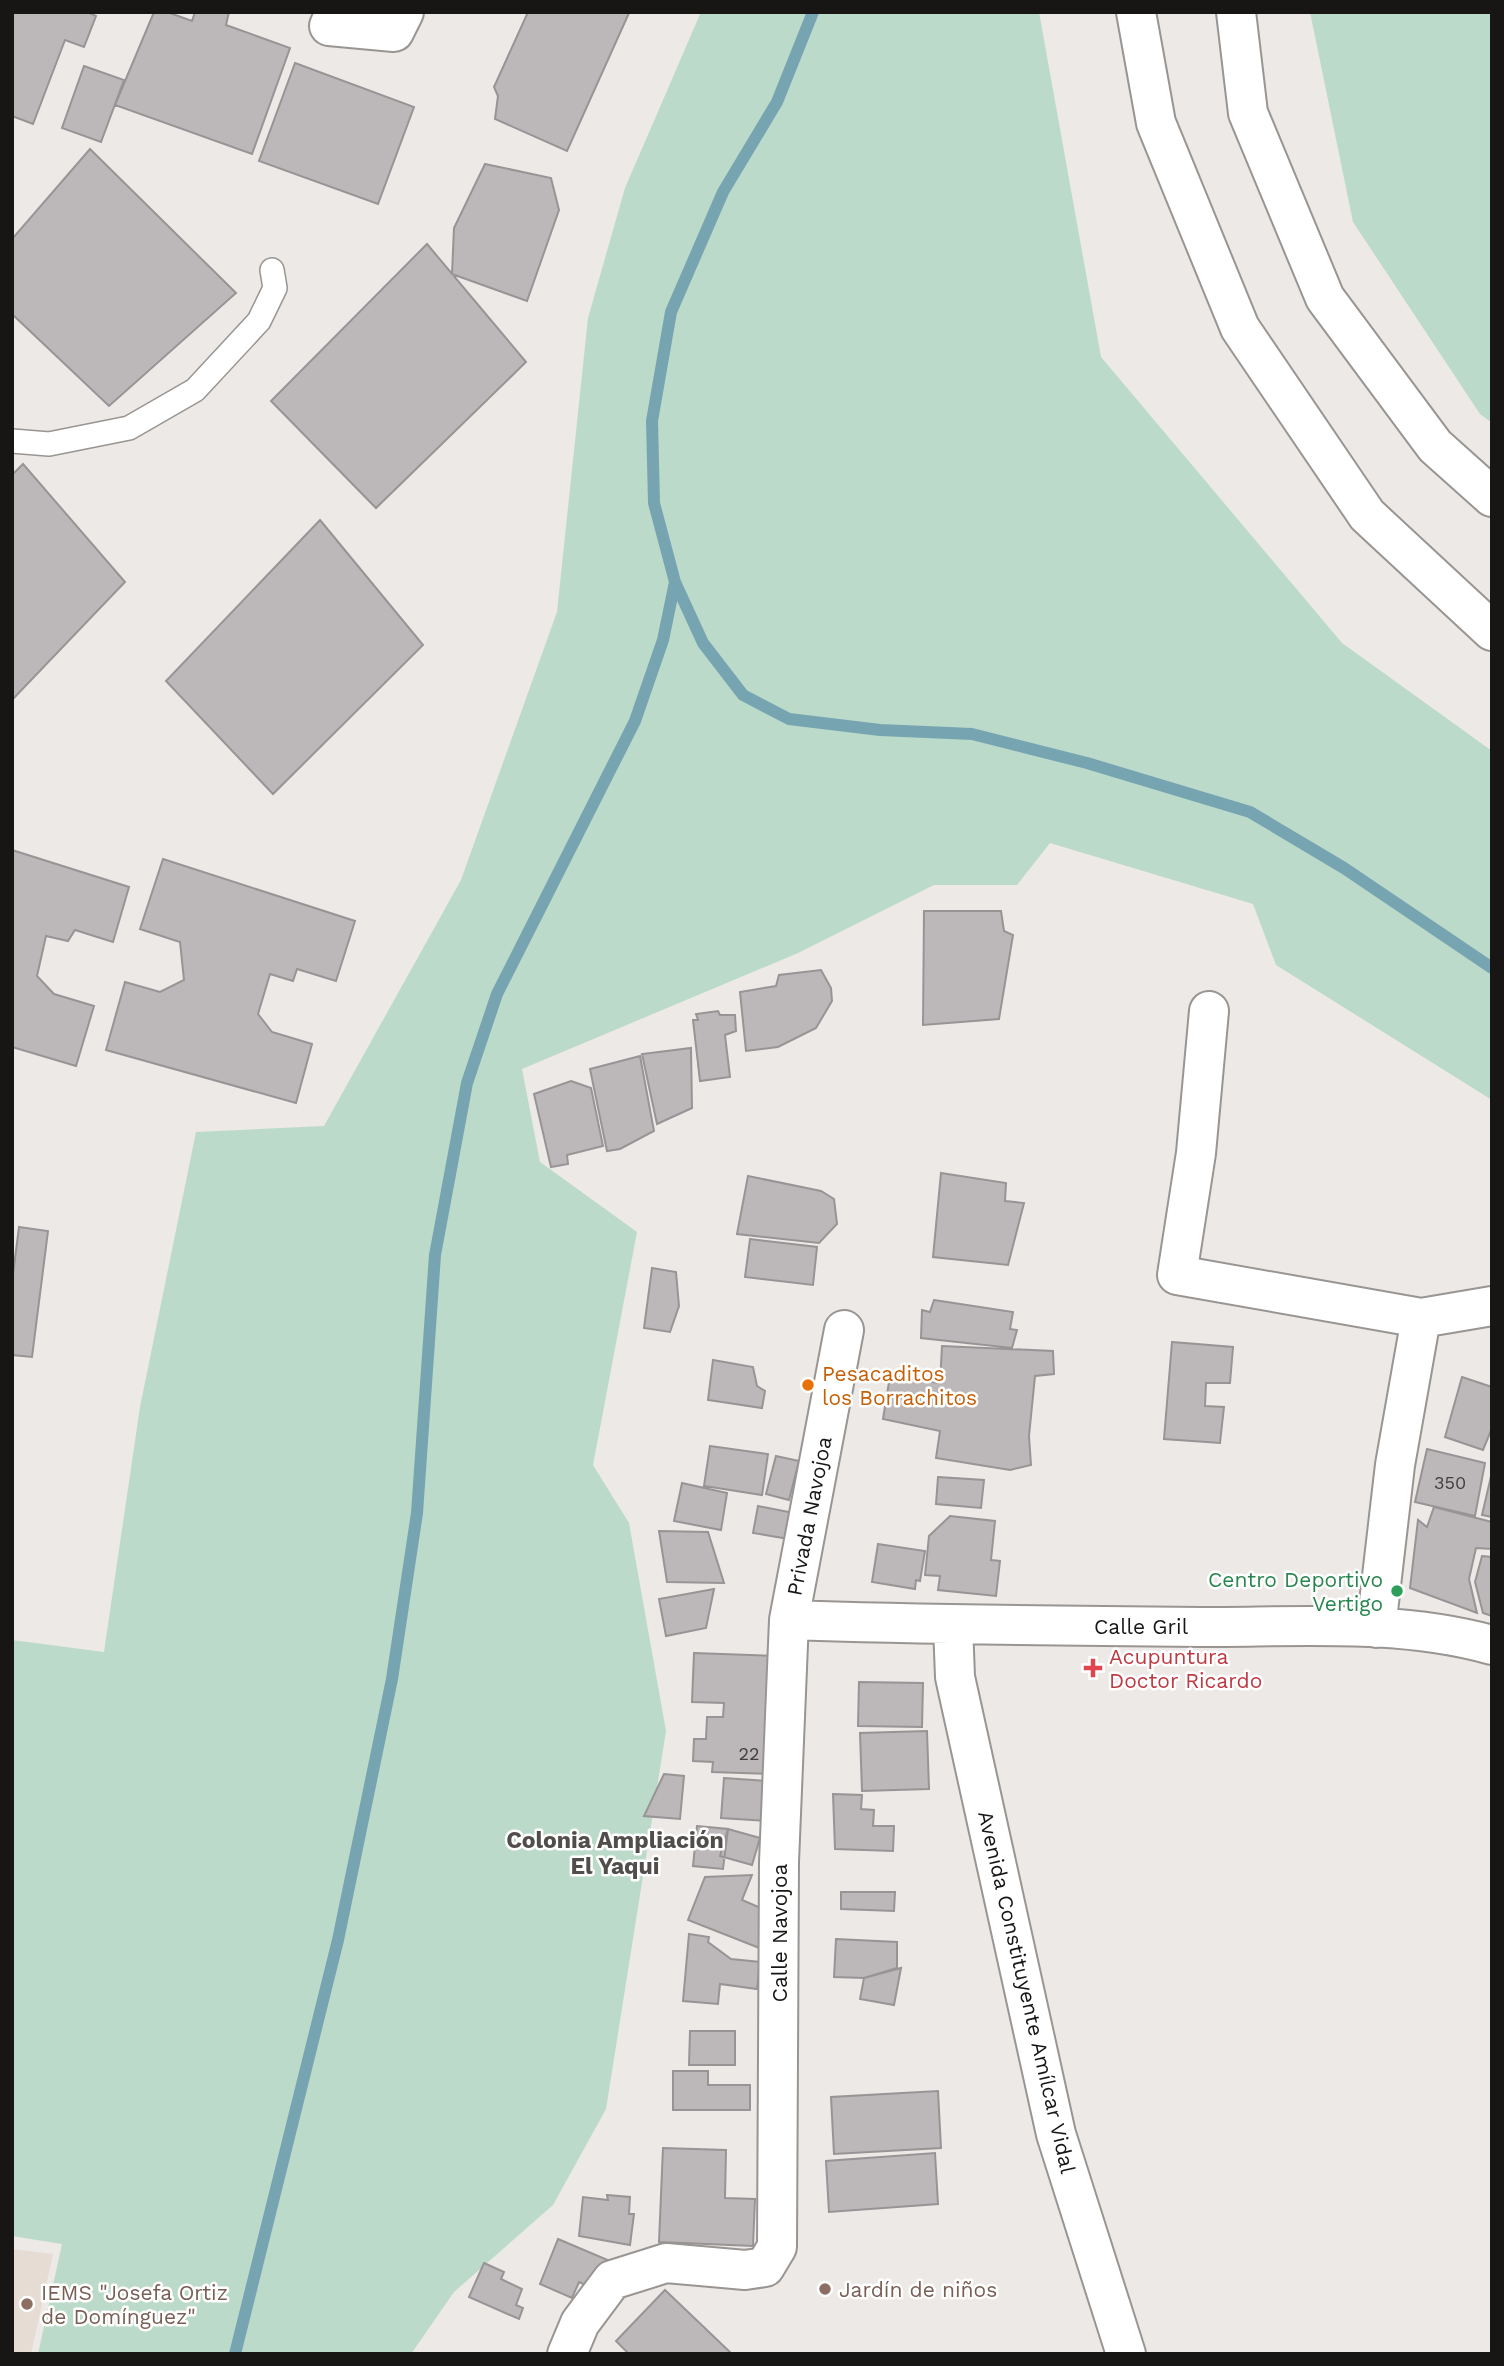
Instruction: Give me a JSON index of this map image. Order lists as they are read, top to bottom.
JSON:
{
  "streets": {
    "street": [
      "Privada Navojoa",
      "Calle Gril",
      "Calle Navojoa",
      "Avenida Constituyente Amílcar Vidal"
    ]
  },
  "crossings": [
    ["Privada Navojoa", "Calle Gril"],
    ["Privada Navojoa", "Calle Navojoa"],
    ["Calle Gril", "Calle Navojoa"],
    ["Calle Gril", "Avenida Constituyente Amílcar Vidal"]
  ],
  "districts": ["Colonia Ampliación El Yaqui"],
  "places": {
    "other": [
      "Pesacaditos los Borrachitos",
      "Centro Deportivo Vertigo",
      "Jardín de niños",
      "IEMS \"Josefa Ortiz de Domínguez\""
    ],
    "health": ["Acupuntura Doctor Ricardo"]
  },
  "house_numbers": ["350", "22"]
}
